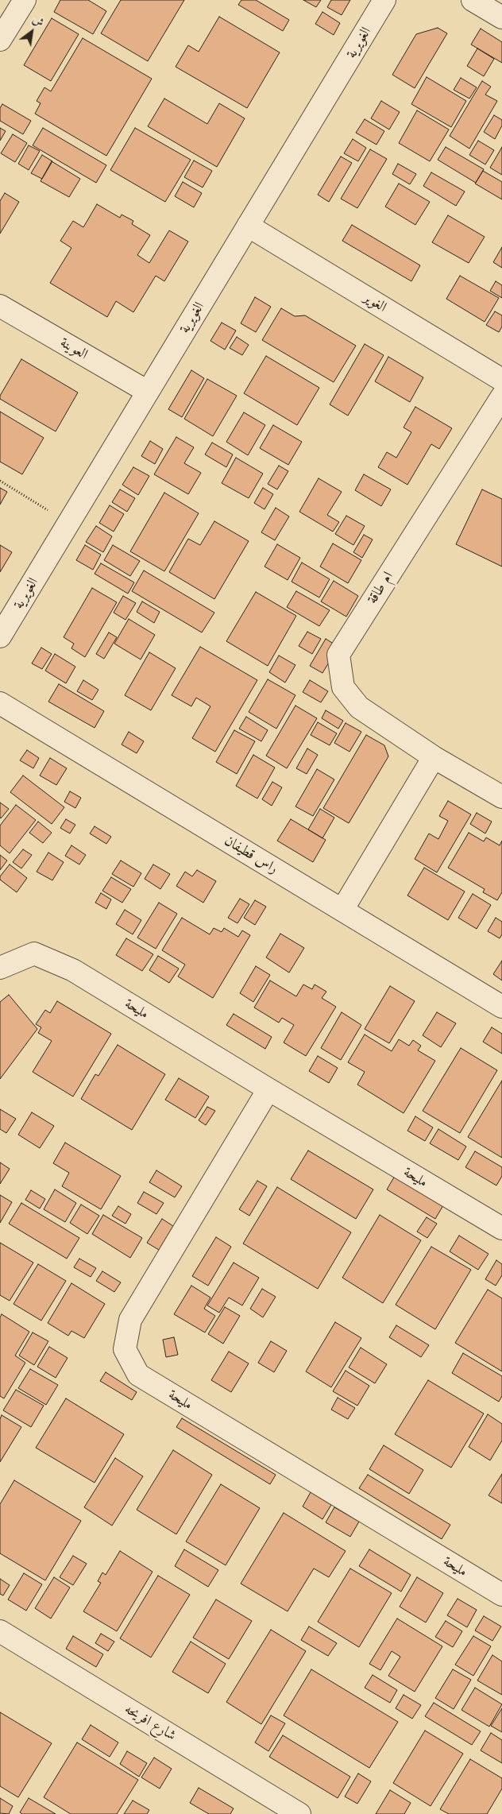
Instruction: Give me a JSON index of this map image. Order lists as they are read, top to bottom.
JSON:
{
  "streets": {
    "street": [
      "الغويرية",
      "الغوير",
      "العوينة",
      "ام طاقة",
      "راس قطيفان",
      "مليحة",
      "شارع افريحه"
    ]
  },
  "crossings": [
    ["الغويرية", "الغوير"],
    ["الغويرية", "العوينة"]
  ],
  "north": "top right"
}
